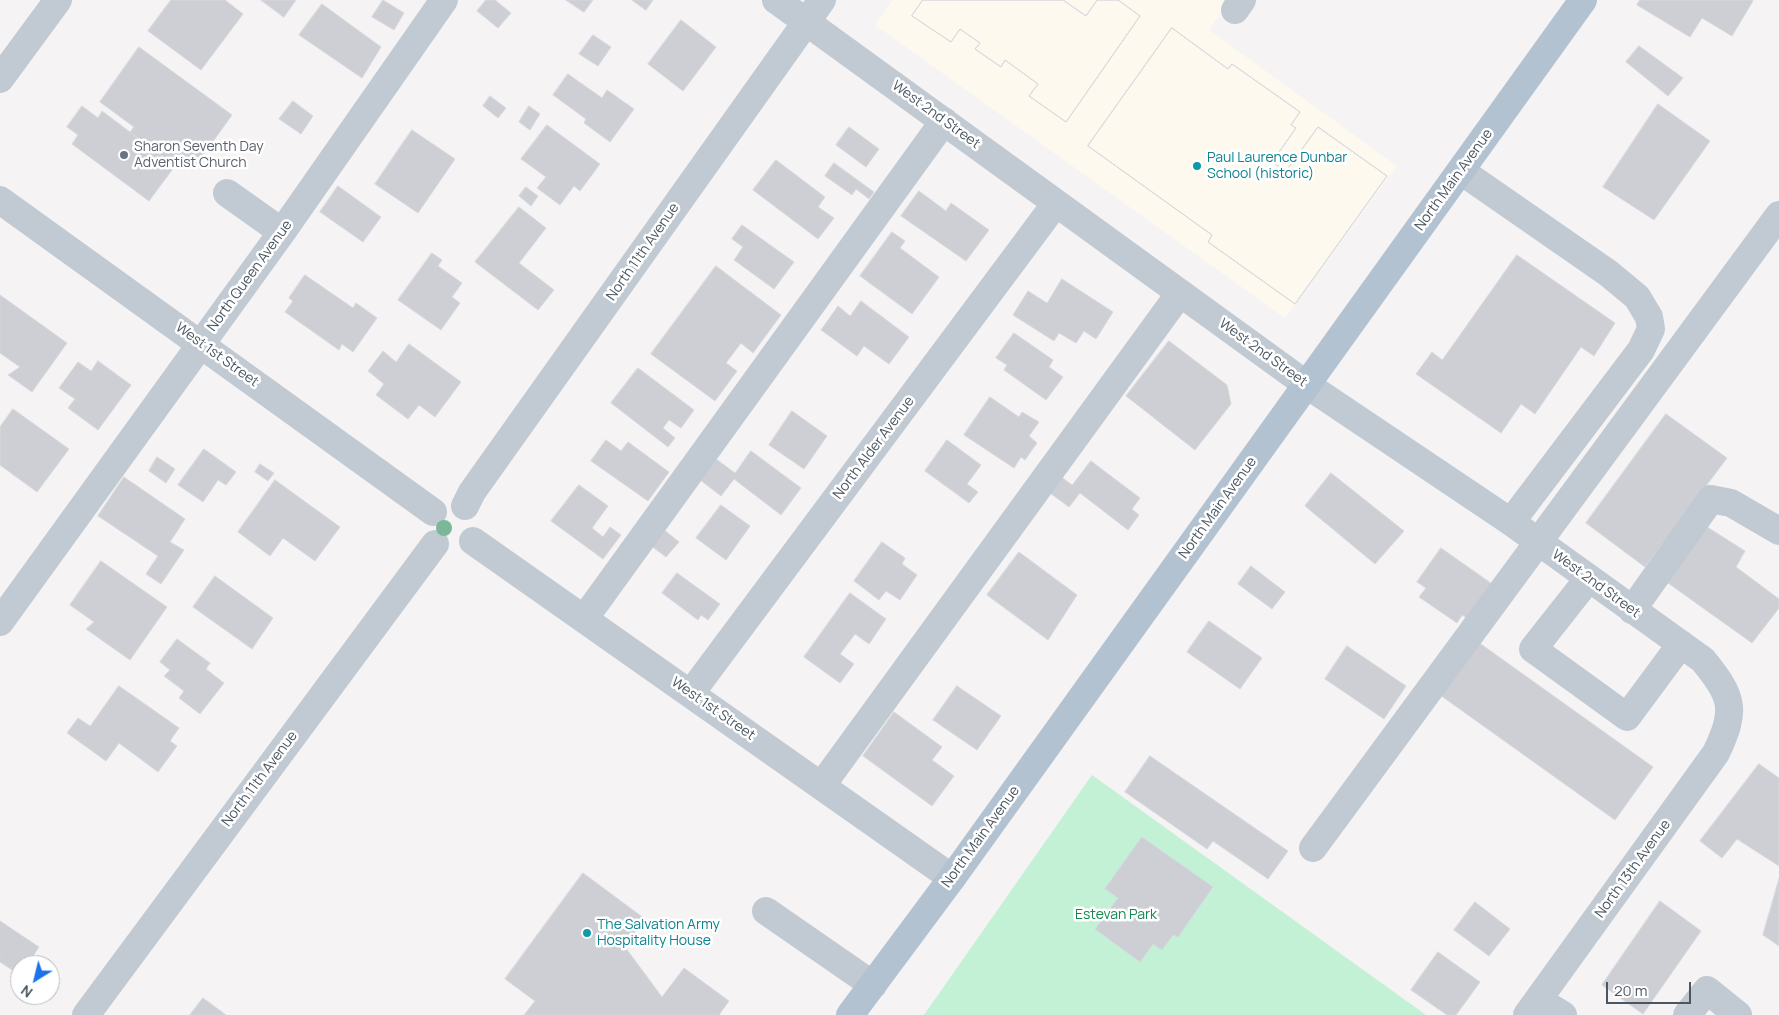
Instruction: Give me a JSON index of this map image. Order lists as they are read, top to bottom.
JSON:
{
  "streets": {
    "main road": ["North Main Avenue"],
    "street": [
      "West 2nd Street",
      "North 11th Avenue",
      "North Queen Avenue",
      "West 1st Street",
      "North Alder Avenue",
      "North 13th Avenue"
    ]
  },
  "crossings": [
    ["West 2nd Street", "North Main Avenue"],
    ["West 2nd Street", "North 11th Avenue"],
    ["West 2nd Street", "North Alder Avenue"],
    ["West 2nd Street", "North 13th Avenue"],
    ["North Main Avenue", "West 1st Street"],
    ["North 11th Avenue", "West 1st Street"],
    ["North Queen Avenue", "West 1st Street"],
    ["West 1st Street", "North Alder Avenue"]
  ],
  "parks": ["Estevan Park"],
  "places": ["Sharon Seventh Day Adventist Church", "Paul Laurence Dunbar School (historic)", "The Salvation Army Hospitality House"],
  "scale_bar": "20 m",
  "north": "bottom left"
}
